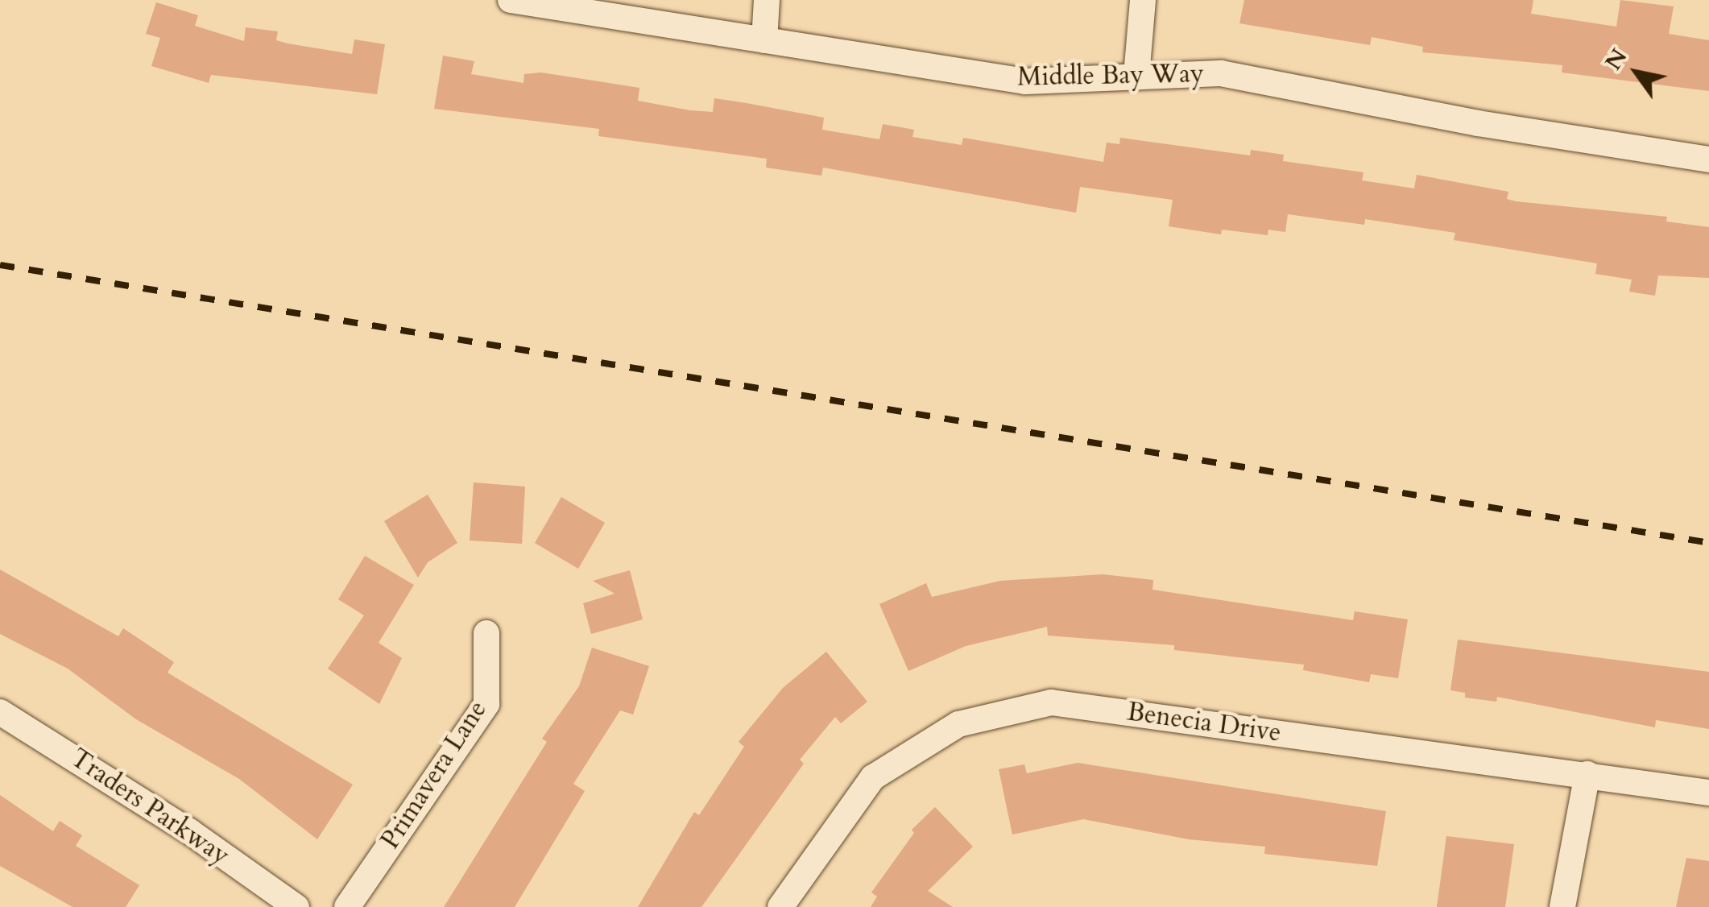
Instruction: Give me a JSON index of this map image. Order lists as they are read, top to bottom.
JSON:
{
  "streets": {
    "street": [
      "Middle Bay Way",
      "Benecia Drive",
      "Primavera Lane",
      "Traders Parkway"
    ]
  },
  "north": "top left"
}
